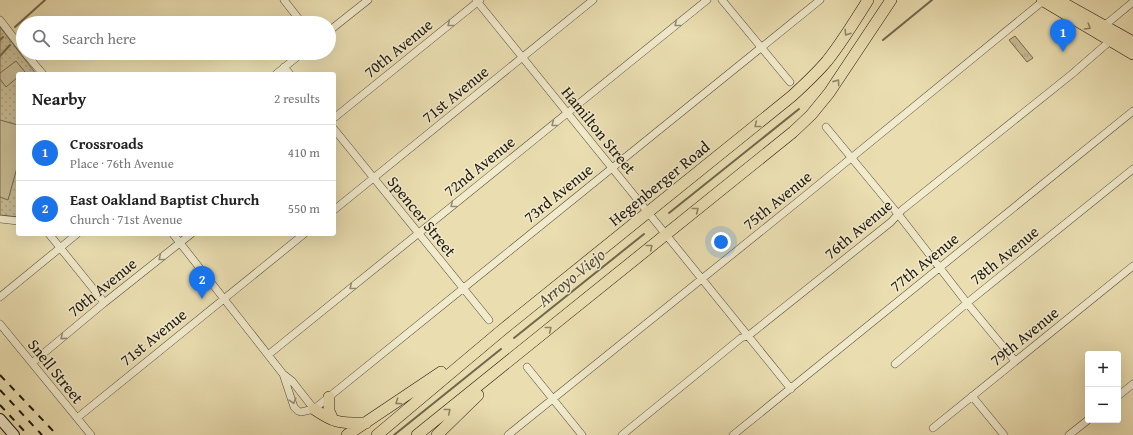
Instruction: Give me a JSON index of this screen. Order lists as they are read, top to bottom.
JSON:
{
  "streets": {
    "main road": ["Hegenberger Road"],
    "street": [
      "70th Avenue",
      "71st Avenue",
      "Hamilton Street",
      "72nd Avenue",
      "73rd Avenue",
      "75th Avenue",
      "Spencer Street",
      "76th Avenue",
      "78th Avenue",
      "77th Avenue",
      "79th Avenue",
      "Snell Street"
    ]
  },
  "crossings": [
    ["70th Avenue", "Hamilton Street"],
    ["70th Avenue", "Snell Street"],
    ["71st Avenue", "Hamilton Street"],
    ["71st Avenue", "Spencer Street"],
    ["71st Avenue", "Snell Street"],
    ["Hamilton Street", "72nd Avenue"],
    ["Hamilton Street", "Hegenberger Road"],
    ["Hamilton Street", "73rd Avenue"],
    ["Hamilton Street", "75th Avenue"],
    ["Hamilton Street", "76th Avenue"],
    ["Hamilton Street", "77th Avenue"],
    ["72nd Avenue", "Spencer Street"],
    ["73rd Avenue", "Spencer Street"]
  ],
  "one_way": ["70th Avenue", "72nd Avenue"],
  "water": ["Arroyo Viejo"],
  "page": {
    "search": "Search here",
    "pins": ["1", "2"],
    "heading": ["Nearby", "2 results"],
    "list": [
      {
        "mark": "1",
        "name": "Crossroads",
        "note": "Place · 76th Avenue",
        "value": "410 m"
      },
      {
        "mark": "2",
        "name": "East Oakland Baptist Church",
        "note": "Church · 71st Avenue",
        "value": "550 m"
      }
    ],
    "map_buttons": ["+", "−"]
  }
}
